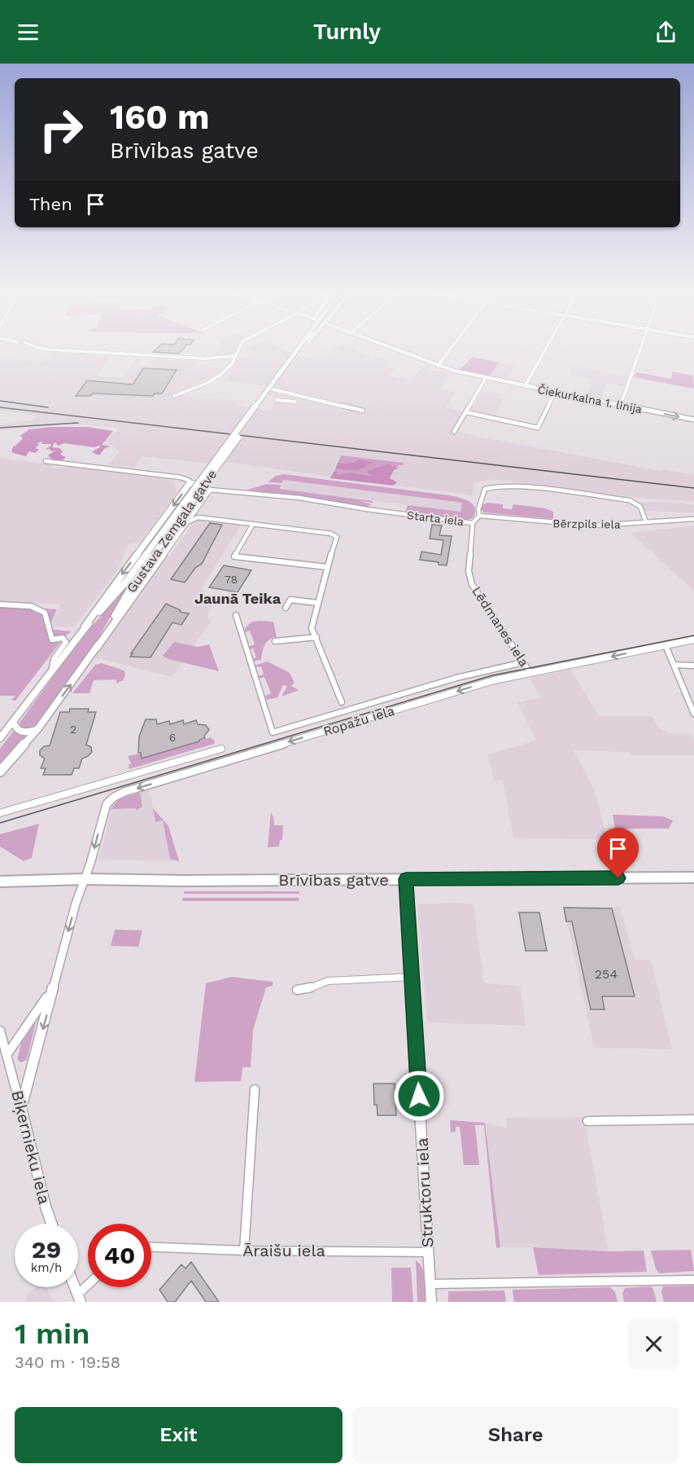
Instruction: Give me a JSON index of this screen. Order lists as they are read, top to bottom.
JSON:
{
  "streets": {
    "highway": ["Brīvības gatve"],
    "main road": ["Gustava Zemgala gatve"],
    "street": [
      "Čiekurkalna 1. līnija",
      "Starta iela",
      "Bērzpils iela",
      "Lēdmanes iela",
      "Ropažu iela",
      "Biķernieku iela",
      "Struktoru iela",
      "Āraišu iela"
    ]
  },
  "crossings": [
    ["Starta iela", "Bērzpils iela"],
    ["Starta iela", "Lēdmanes iela"],
    ["Lēdmanes iela", "Ropažu iela"],
    ["Ropažu iela", "Brīvības gatve"],
    ["Ropažu iela", "Biķernieku iela"],
    ["Brīvības gatve", "Struktoru iela"],
    ["Struktoru iela", "Āraišu iela"]
  ],
  "districts": ["Jaunā Teika"],
  "house_numbers": [
    "78",
    "2",
    "6",
    "254"
  ],
  "page": {
    "header": "Turnly",
    "turn": ["160 m", "Brīvības gatve"],
    "then": "Then",
    "speed": "29 km/h",
    "limit": "40",
    "heading": ["1 min", "340 m · 19:58"],
    "buttons": ["Exit", "Share"]
  }
}
